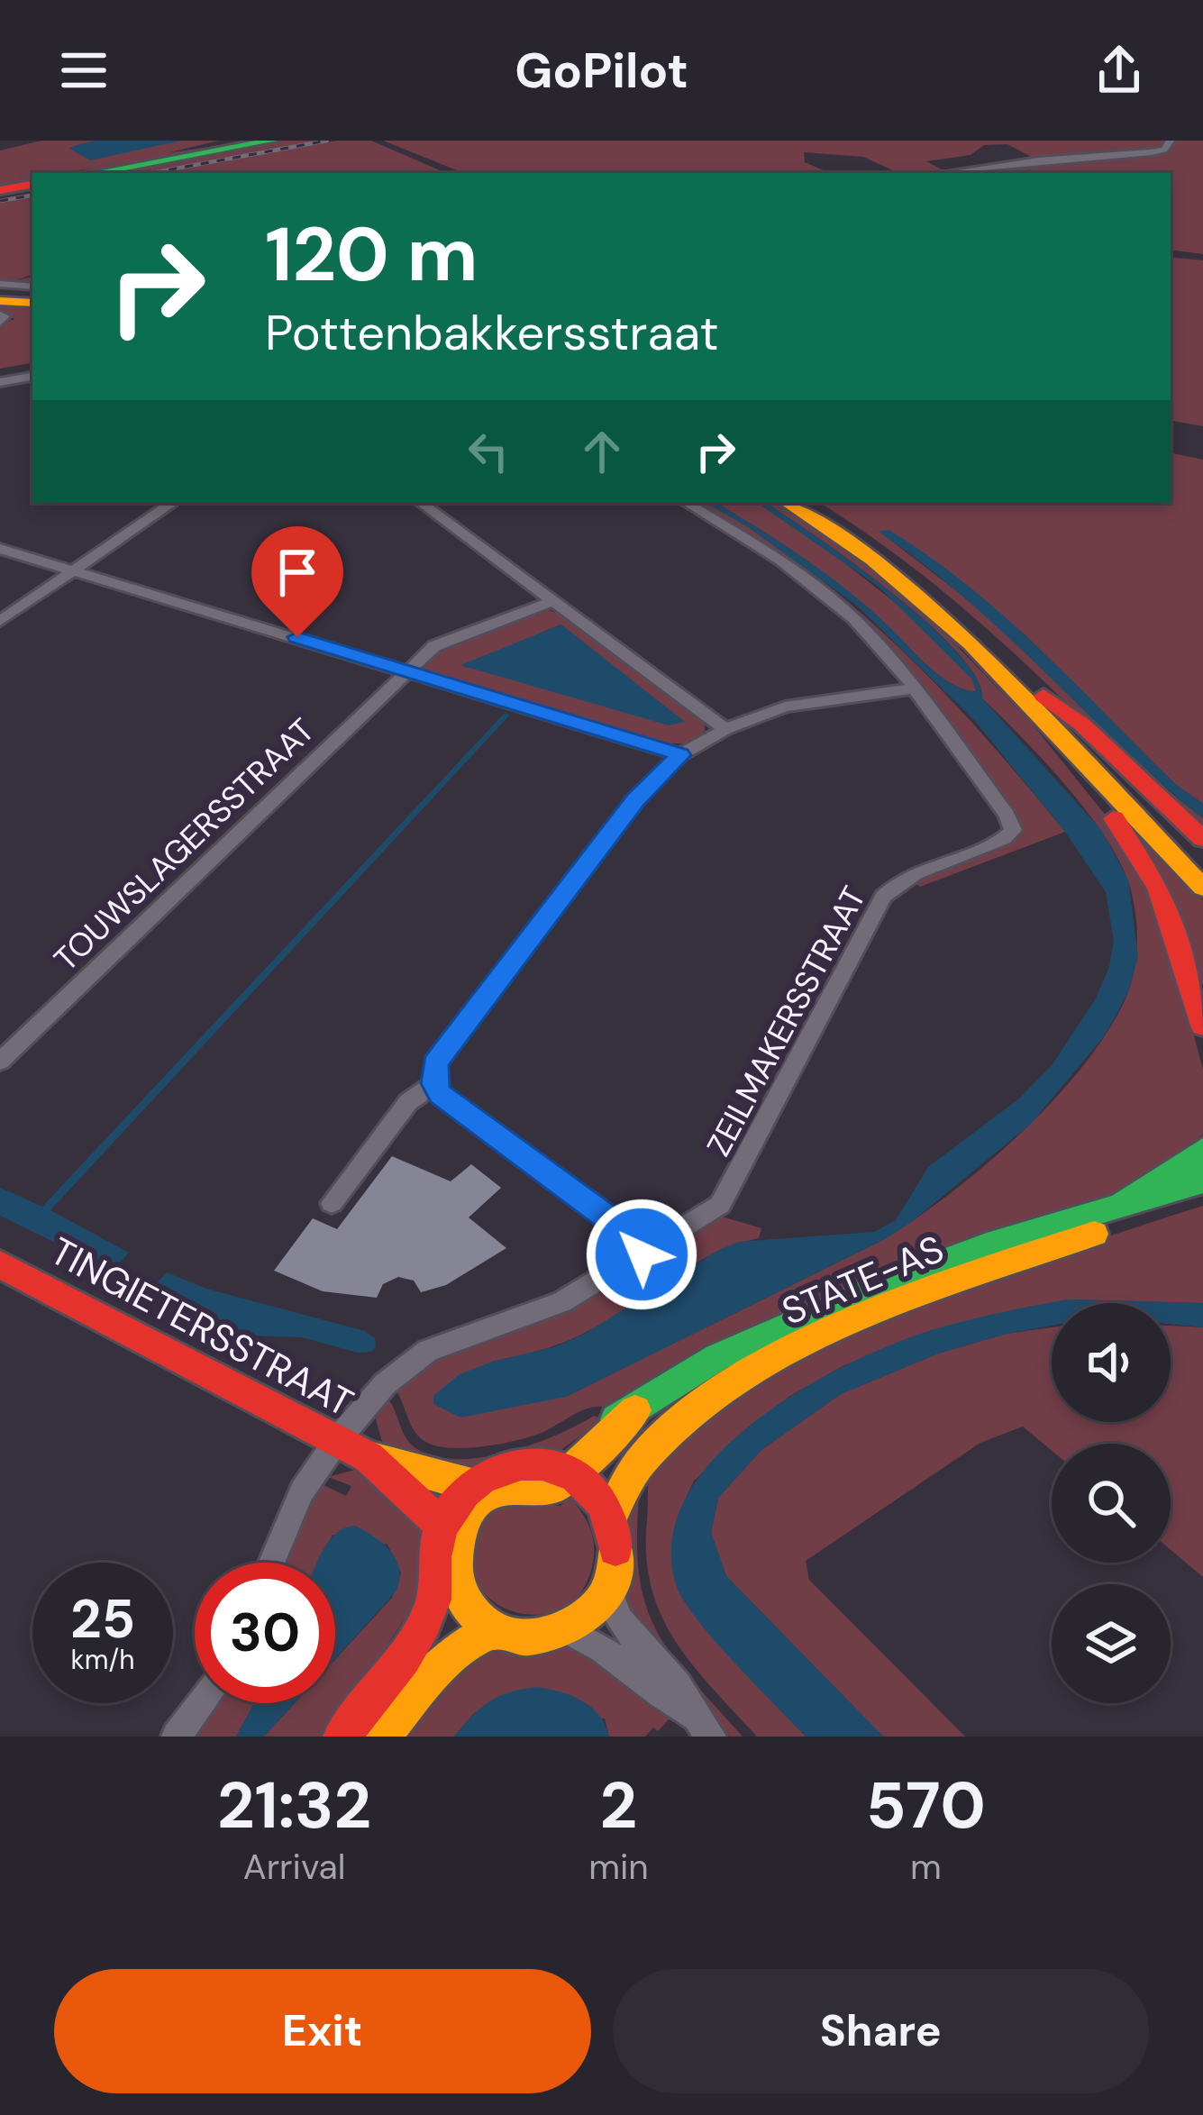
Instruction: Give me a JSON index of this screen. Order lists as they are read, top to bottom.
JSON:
{
  "streets": {
    "main road": ["STATE-AS", "TINGIETERSSTRAAT"],
    "street": ["TOUWSLAGERSSTRAAT", "ZEILMAKERSSTRAAT"]
  },
  "crossings": [
    ["ZEILMAKERSSTRAAT", "TINGIETERSSTRAAT"],
    ["STATE-AS", "TINGIETERSSTRAAT"]
  ],
  "page": {
    "header": "GoPilot",
    "turn": ["120 m", "Pottenbakkersstraat"],
    "speed": "25 km/h",
    "limit": "30",
    "eta": [
      "21:32",
      "Arrival",
      "2",
      "min",
      "570",
      "m"
    ],
    "buttons": ["Exit", "Share"]
  }
}
